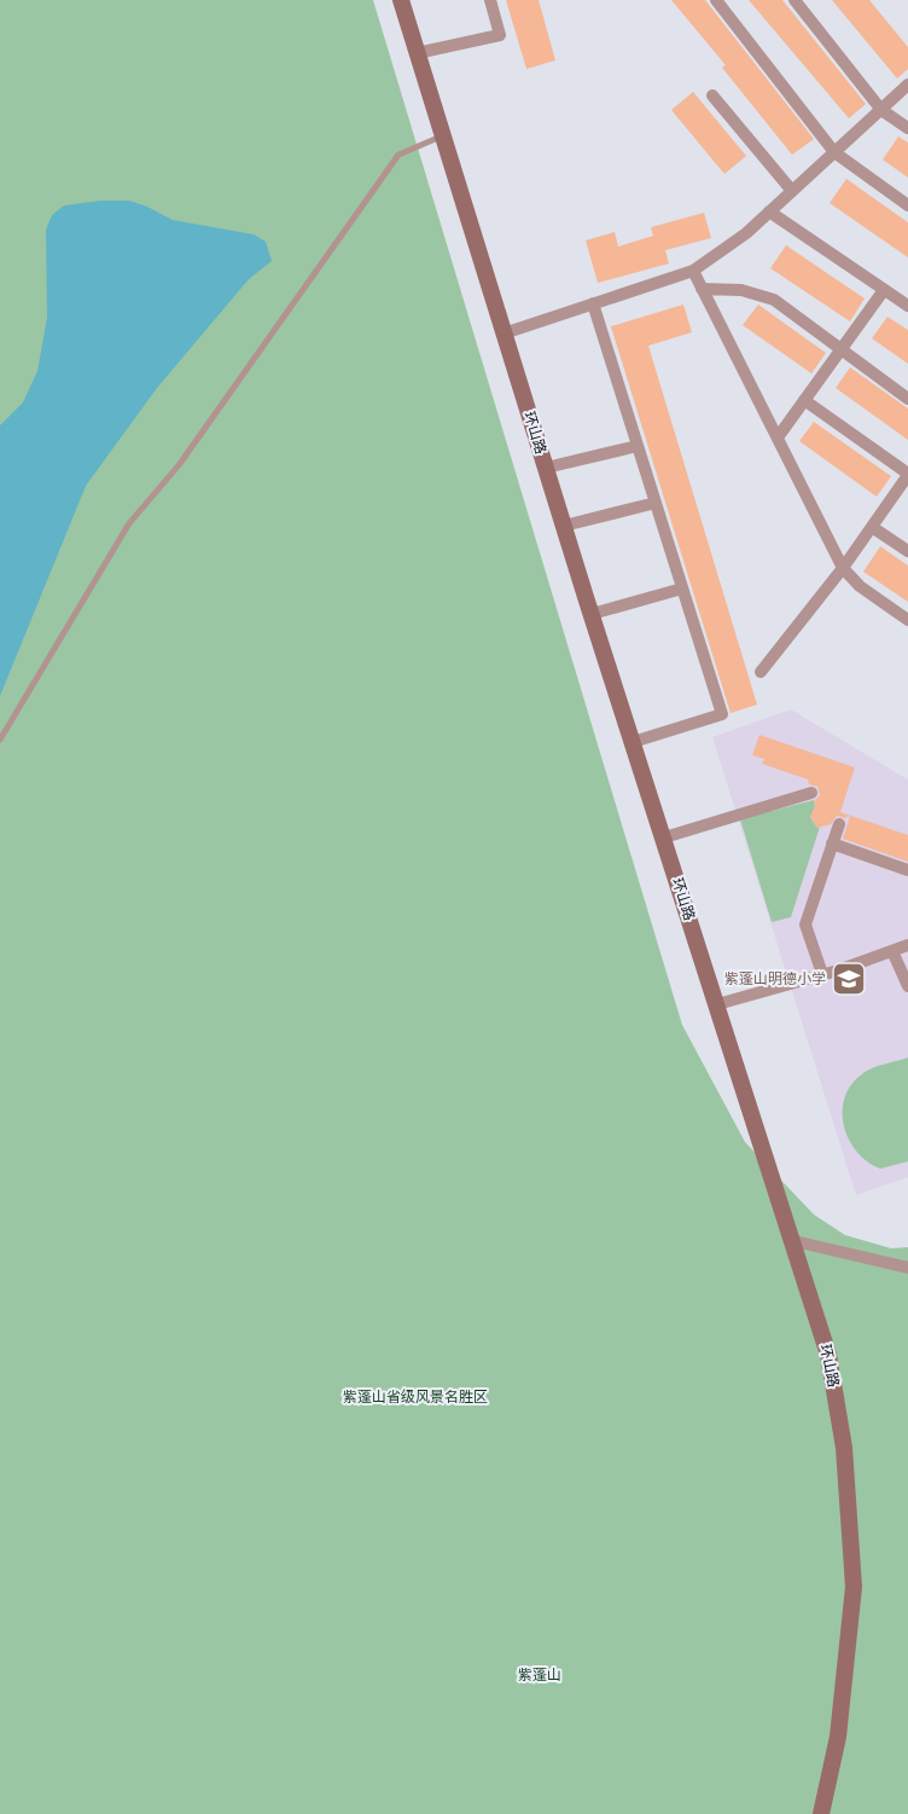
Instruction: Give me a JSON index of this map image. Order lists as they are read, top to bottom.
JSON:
{
  "streets": {
    "main road": ["环山路"]
  },
  "parks": ["紫蓬山省级风景名胜区", "紫蓬山"],
  "places": {
    "school or university": ["紫蓬山明德小学"]
  }
}
